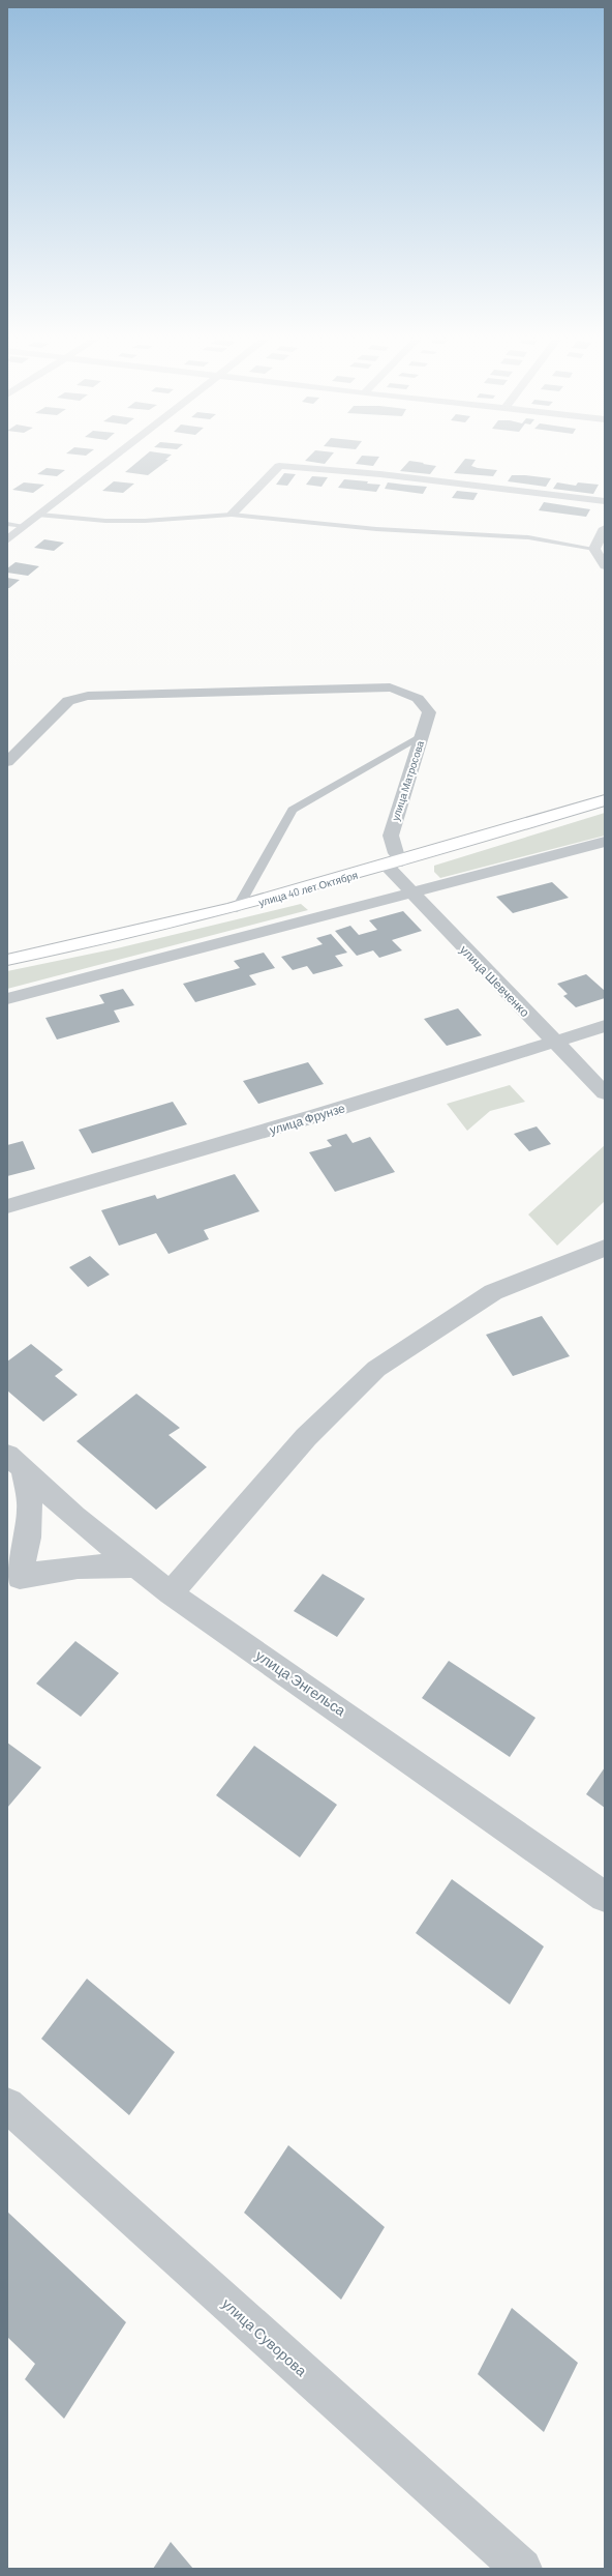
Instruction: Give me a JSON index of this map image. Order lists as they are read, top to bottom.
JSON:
{
  "streets": {
    "main road": ["улица 40 лет Октября"],
    "street": [
      "улица Матросова",
      "улица Шевченко",
      "улица Фрунзе",
      "улица Энгельса",
      "улица Суворова"
    ]
  },
  "crossings": [
    ["улица Матросова", "улица 40 лет Октября"],
    ["улица Матросова", "улица Шевченко"],
    ["улица 40 лет Октября", "улица Шевченко"],
    ["улица Шевченко", "улица Фрунзе"]
  ]
}
